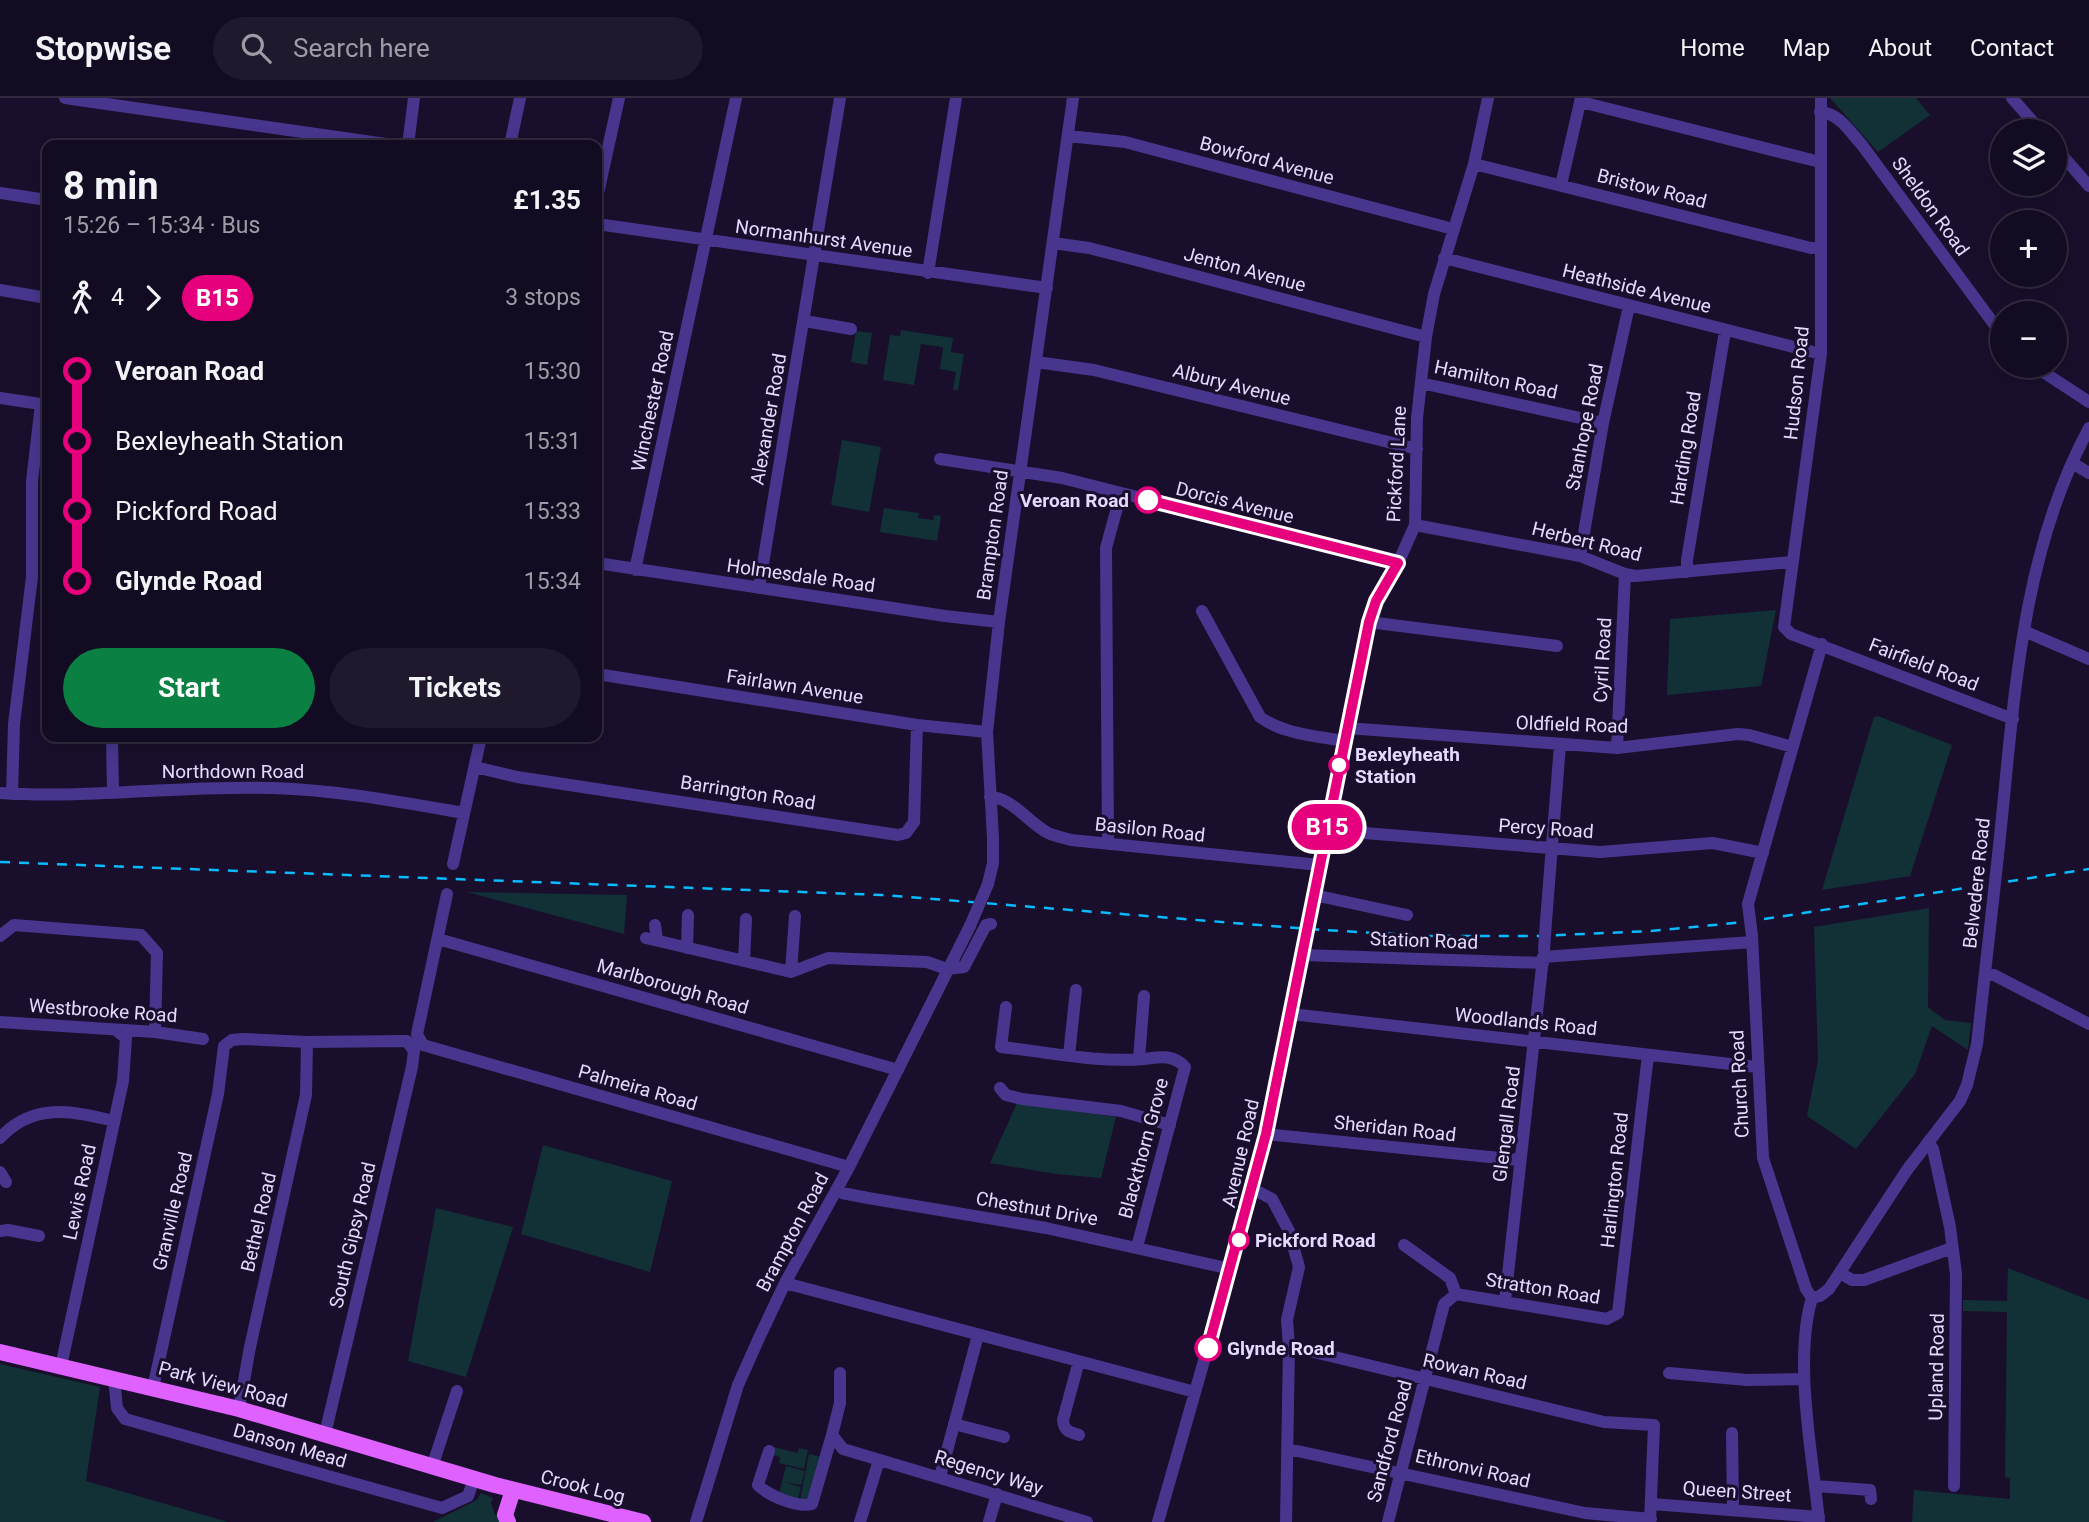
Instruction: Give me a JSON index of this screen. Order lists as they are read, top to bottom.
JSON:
{
  "streets": {
    "main road": ["Park View Road", "Crook Log"],
    "street": [
      "Bowford Avenue",
      "Bristow Road",
      "Sheldon Road",
      "Normanhurst Avenue",
      "Jenton Avenue",
      "Heathside Avenue",
      "Hamilton Road",
      "Hudson Road",
      "Albury Avenue",
      "Winchester Road",
      "Alexander Road",
      "Stanhope Road",
      "Harding Road",
      "Pickford Lane",
      "Dorcis Avenue",
      "Brampton Road",
      "Herbert Road",
      "Holmesdale Road",
      "Cyril Road",
      "Fairfield Road",
      "Fairlawn Avenue",
      "Oldfield Road",
      "Northdown Road",
      "Barrington Road",
      "Percy Road",
      "Basilon Road",
      "Belvedere Road",
      "Station Road",
      "Marlborough Road",
      "Westbrooke Road",
      "Woodlands Road",
      "Church Road",
      "Palmeira Road",
      "Glengall Road",
      "Sheridan Road",
      "Blackthorn Grove",
      "Avenue Road",
      "Harlington Road",
      "Lewis Road",
      "Chestnut Drive",
      "Granville Road",
      "Bethel Road",
      "South Gipsy Road",
      "Stratton Road",
      "Upland Road",
      "Rowan Road",
      "Sandford Road",
      "Danson Mead",
      "Ethronvi Road",
      "Regency Way",
      "Queen Street"
    ]
  },
  "crossings": [
    ["Bowford Avenue", "Pickford Lane"],
    ["Bowford Avenue", "Brampton Road"],
    ["Bristow Road", "Hudson Road"],
    ["Bristow Road", "Pickford Lane"],
    ["Sheldon Road", "Hudson Road"],
    ["Normanhurst Avenue", "Winchester Road"],
    ["Normanhurst Avenue", "Alexander Road"],
    ["Normanhurst Avenue", "Brampton Road"],
    ["Jenton Avenue", "Pickford Lane"],
    ["Jenton Avenue", "Brampton Road"],
    ["Heathside Avenue", "Hudson Road"],
    ["Heathside Avenue", "Stanhope Road"],
    ["Heathside Avenue", "Harding Road"],
    ["Heathside Avenue", "Pickford Lane"],
    ["Hamilton Road", "Stanhope Road"],
    ["Hamilton Road", "Pickford Lane"],
    ["Hudson Road", "Herbert Road"],
    ["Hudson Road", "Fairfield Road"],
    ["Hudson Road", "Church Road"],
    ["Albury Avenue", "Pickford Lane"],
    ["Albury Avenue", "Brampton Road"],
    ["Winchester Road", "Holmesdale Road"],
    ["Alexander Road", "Holmesdale Road"],
    ["Stanhope Road", "Herbert Road"],
    ["Harding Road", "Herbert Road"],
    ["Pickford Lane", "Dorcis Avenue"],
    ["Pickford Lane", "Herbert Road"],
    ["Pickford Lane", "Oldfield Road"],
    ["Pickford Lane", "Percy Road"],
    ["Pickford Lane", "Basilon Road"],
    ["Pickford Lane", "Avenue Road"],
    ["Dorcis Avenue", "Brampton Road"],
    ["Brampton Road", "Holmesdale Road"],
    ["Brampton Road", "Fairlawn Avenue"],
    ["Brampton Road", "Basilon Road"],
    ["Brampton Road", "Marlborough Road"],
    ["Brampton Road", "Palmeira Road"],
    ["Brampton Road", "Chestnut Drive"],
    ["Herbert Road", "Cyril Road"],
    ["Cyril Road", "Oldfield Road"],
    ["Fairfield Road", "Belvedere Road"],
    ["Fairfield Road", "Church Road"],
    ["Fairlawn Avenue", "Barrington Road"],
    ["Oldfield Road", "Church Road"],
    ["Oldfield Road", "Glengall Road"],
    ["Percy Road", "Church Road"],
    ["Percy Road", "Glengall Road"],
    ["Belvedere Road", "Church Road"],
    ["Belvedere Road", "Upland Road"],
    ["Station Road", "Church Road"],
    ["Station Road", "Glengall Road"],
    ["Station Road", "Avenue Road"],
    ["Marlborough Road", "South Gipsy Road"],
    ["Westbrooke Road", "Lewis Road"],
    ["Woodlands Road", "Church Road"],
    ["Woodlands Road", "Glengall Road"],
    ["Woodlands Road", "Avenue Road"],
    ["Woodlands Road", "Harlington Road"],
    ["Palmeira Road", "South Gipsy Road"],
    ["Glengall Road", "Sheridan Road"],
    ["Glengall Road", "Stratton Road"],
    ["Sheridan Road", "Avenue Road"],
    ["Blackthorn Grove", "Chestnut Drive"],
    ["Avenue Road", "Chestnut Drive"],
    ["Harlington Road", "Stratton Road"],
    ["Lewis Road", "Park View Road"],
    ["Granville Road", "Bethel Road"],
    ["Granville Road", "Park View Road"],
    ["Bethel Road", "Park View Road"],
    ["South Gipsy Road", "Park View Road"],
    ["Stratton Road", "Sandford Road"],
    ["Rowan Road", "Sandford Road"],
    ["Rowan Road", "Queen Street"],
    ["Park View Road", "Danson Mead"],
    ["Park View Road", "Crook Log"],
    ["Sandford Road", "Ethronvi Road"]
  ],
  "places": [
    "Veroan Road",
    "Bexleyheath Station",
    "Pickford Road",
    "Glynde Road"
  ],
  "lines": ["bus line B15"],
  "page": {
    "header": "Stopwise",
    "search": "Search here",
    "nav": [
      "Home",
      "Map",
      "About",
      "Contact"
    ],
    "on_map": "B15",
    "map_buttons": ["+", "−"],
    "heading": ["8 min", "15:26 – 15:34 · Bus", "£1.35"],
    "legs": ["4", "B15", "3 stops"],
    "list": [
      {
        "name": "Veroan Road",
        "value": "15:30"
      },
      {
        "name": "Bexleyheath Station",
        "value": "15:31"
      },
      {
        "name": "Pickford Road",
        "value": "15:33"
      },
      {
        "name": "Glynde Road",
        "value": "15:34"
      }
    ],
    "buttons": ["Start", "Tickets"]
  }
}
